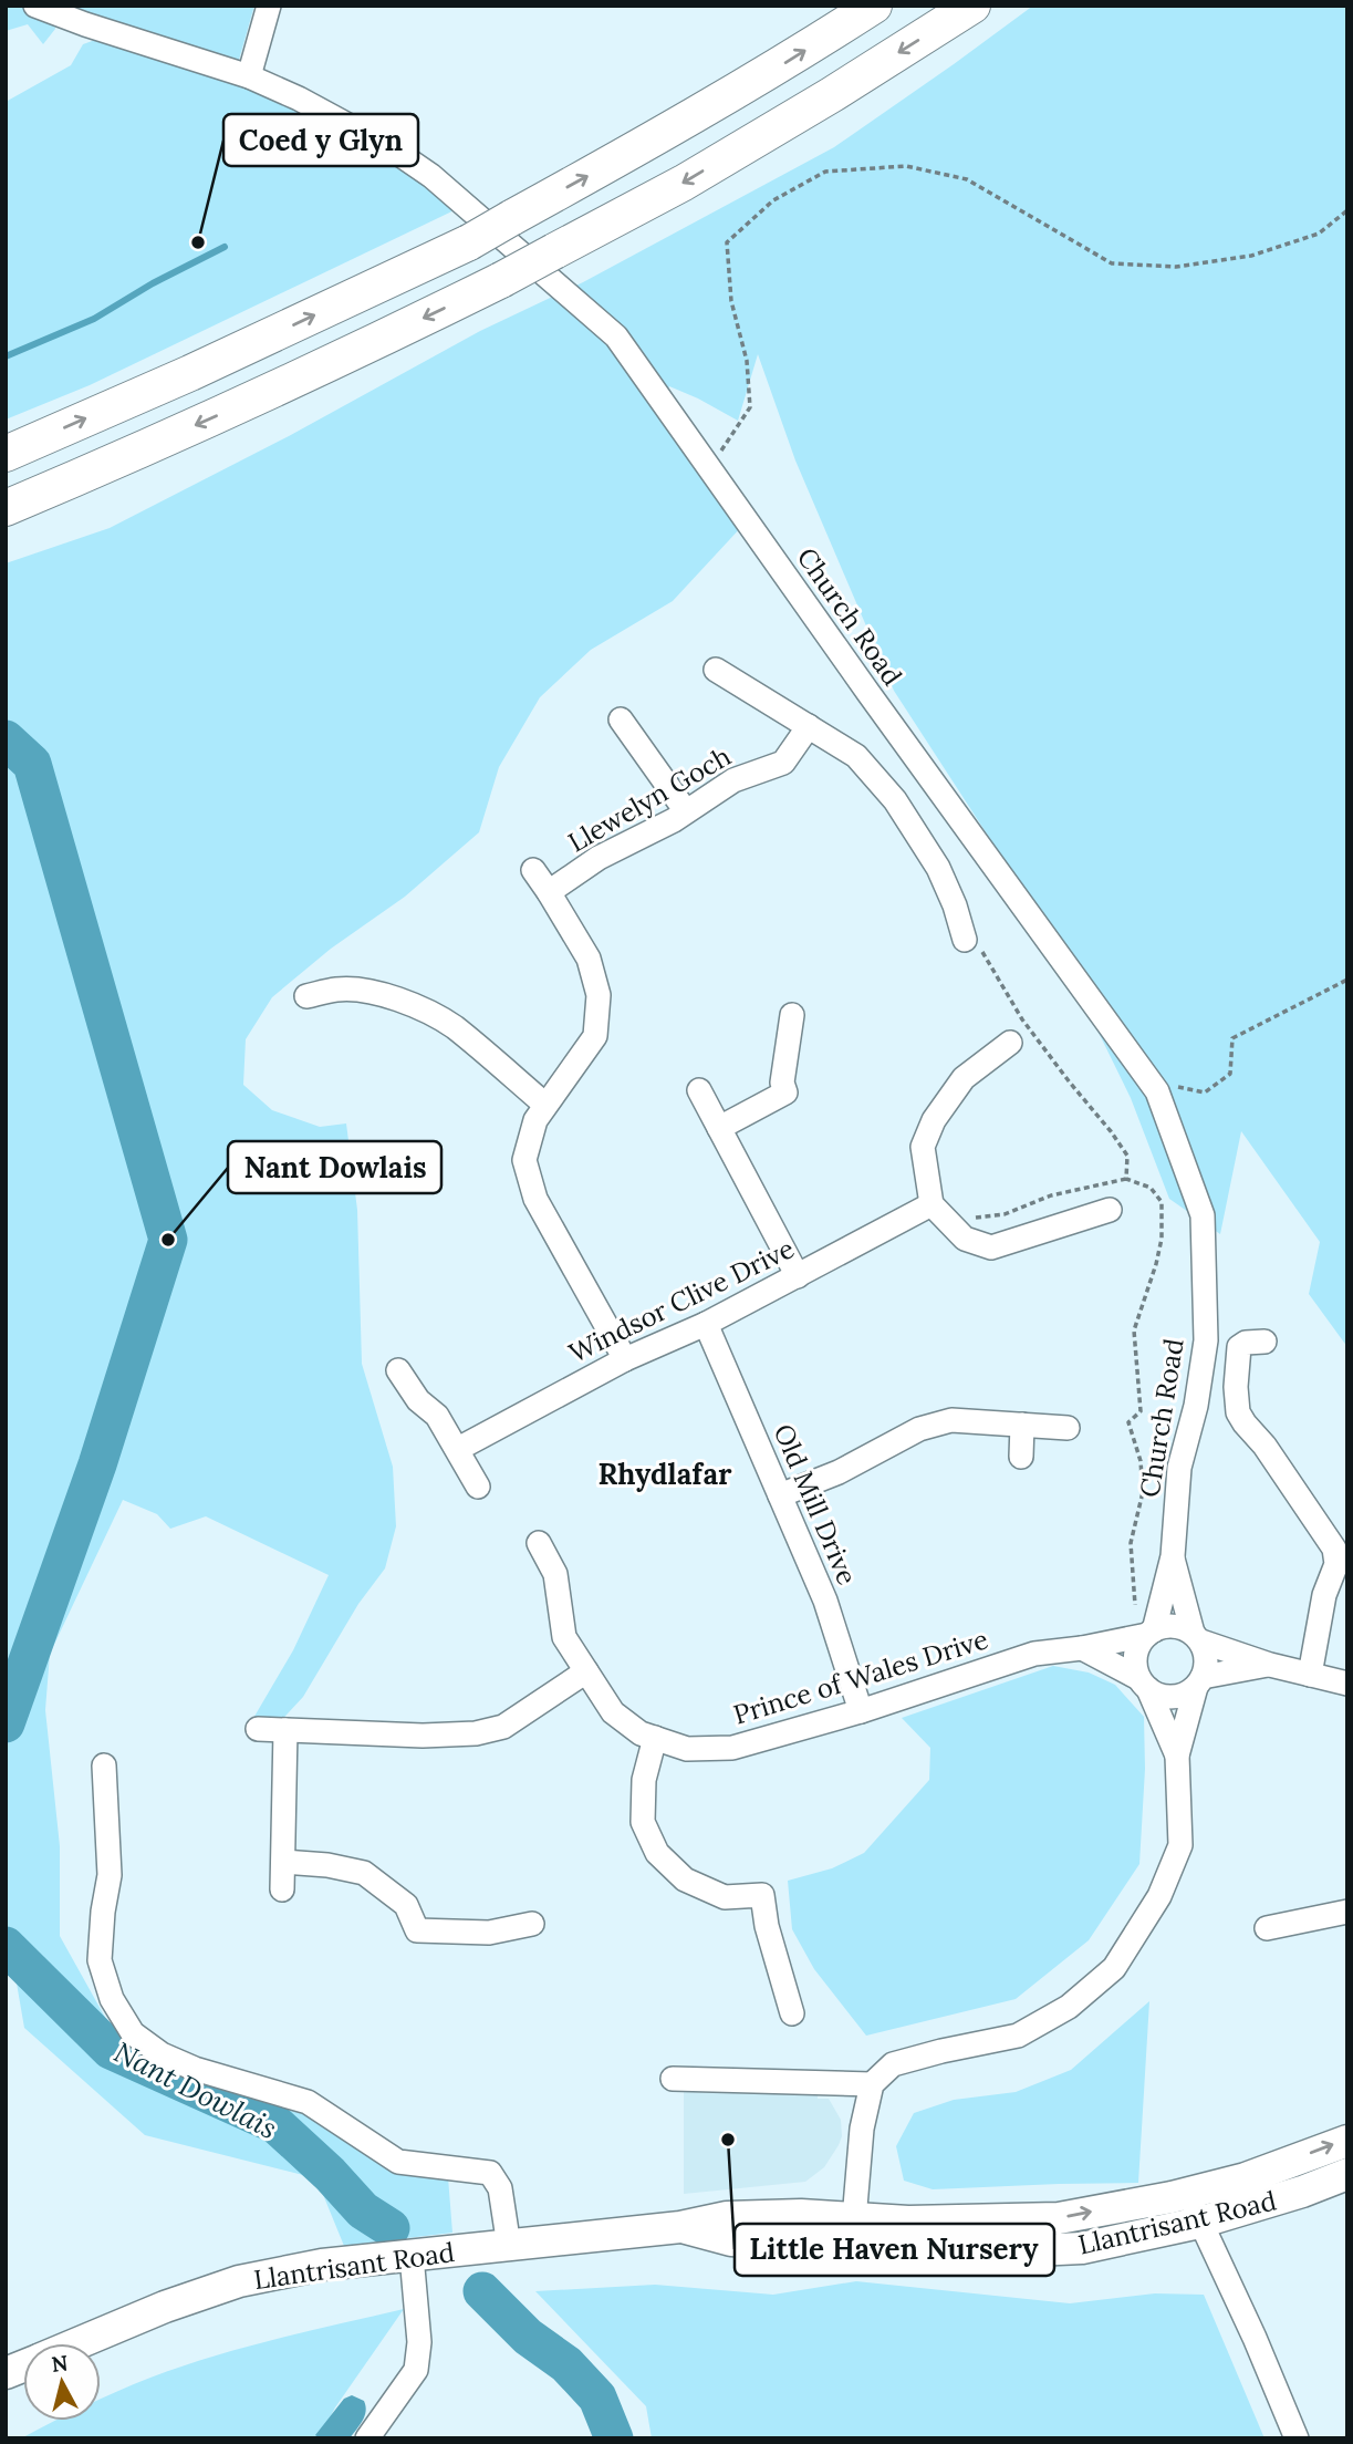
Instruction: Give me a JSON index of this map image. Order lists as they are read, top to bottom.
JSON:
{
  "streets": {
    "main road": ["Llantrisant Road"],
    "street": [
      "Church Road",
      "Llewelyn Goch",
      "Windsor Clive Drive",
      "Old Mill Drive",
      "Prince of Wales Drive"
    ]
  },
  "crossings": [
    ["Church Road", "Prince of Wales Drive"],
    ["Windsor Clive Drive", "Old Mill Drive"],
    ["Old Mill Drive", "Prince of Wales Drive"]
  ],
  "districts": ["Rhydlafar"],
  "water": ["Nant Dowlais"],
  "places": ["Coed y Glyn", "Nant Dowlais", "Little Haven Nursery"],
  "north": "top"
}
